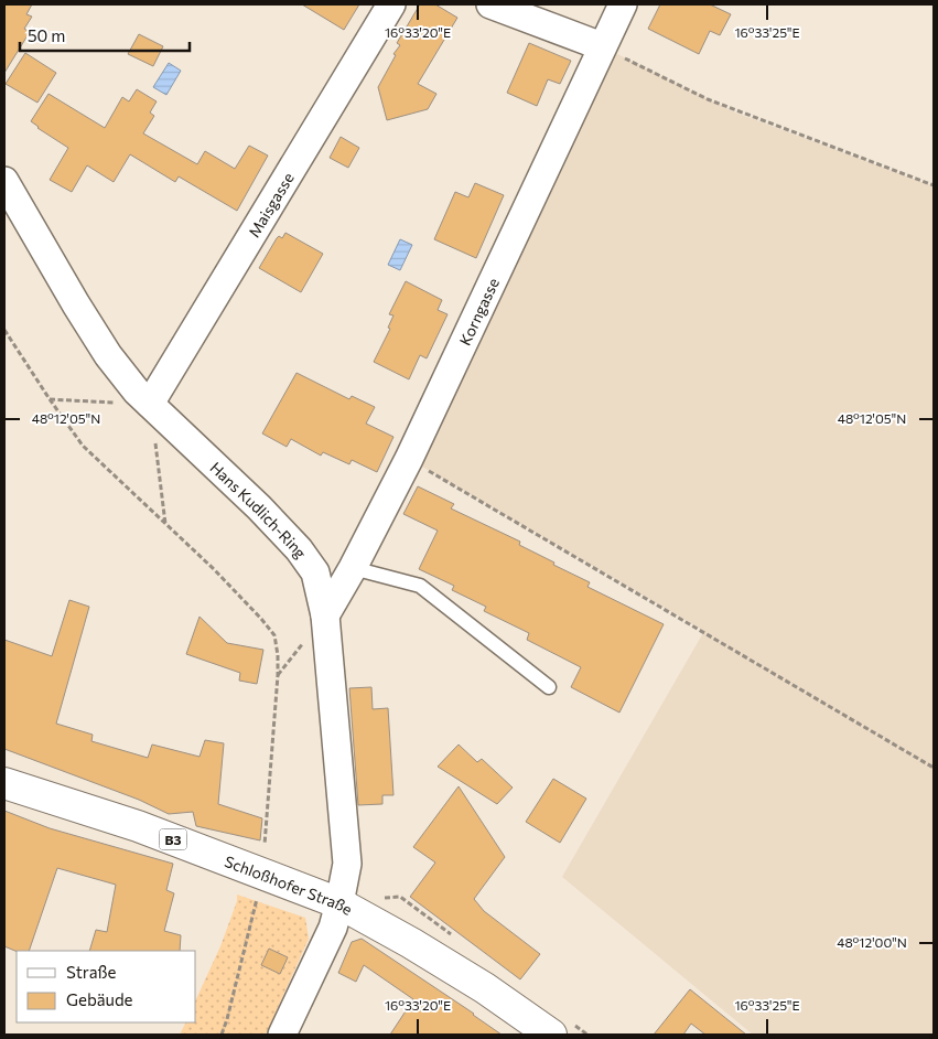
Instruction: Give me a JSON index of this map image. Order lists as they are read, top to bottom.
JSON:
{
  "streets": {
    "main road": ["B3", "Schloßhofer Straße"],
    "street": ["Maisgasse", "Korngasse", "Hans Kudlich-Ring"]
  },
  "crossings": [
    ["Maisgasse", "Hans Kudlich-Ring"],
    ["Korngasse", "Hans Kudlich-Ring"],
    ["Hans Kudlich-Ring", "Schloßhofer Straße"]
  ],
  "legend": ["Straße", "Gebäude"],
  "scale_bar": "50 m",
  "coordinates": [
    "16°33'20\"E",
    "16°33'25\"E",
    "48°12'05\"N",
    "48°12'00\"N"
  ]
}
